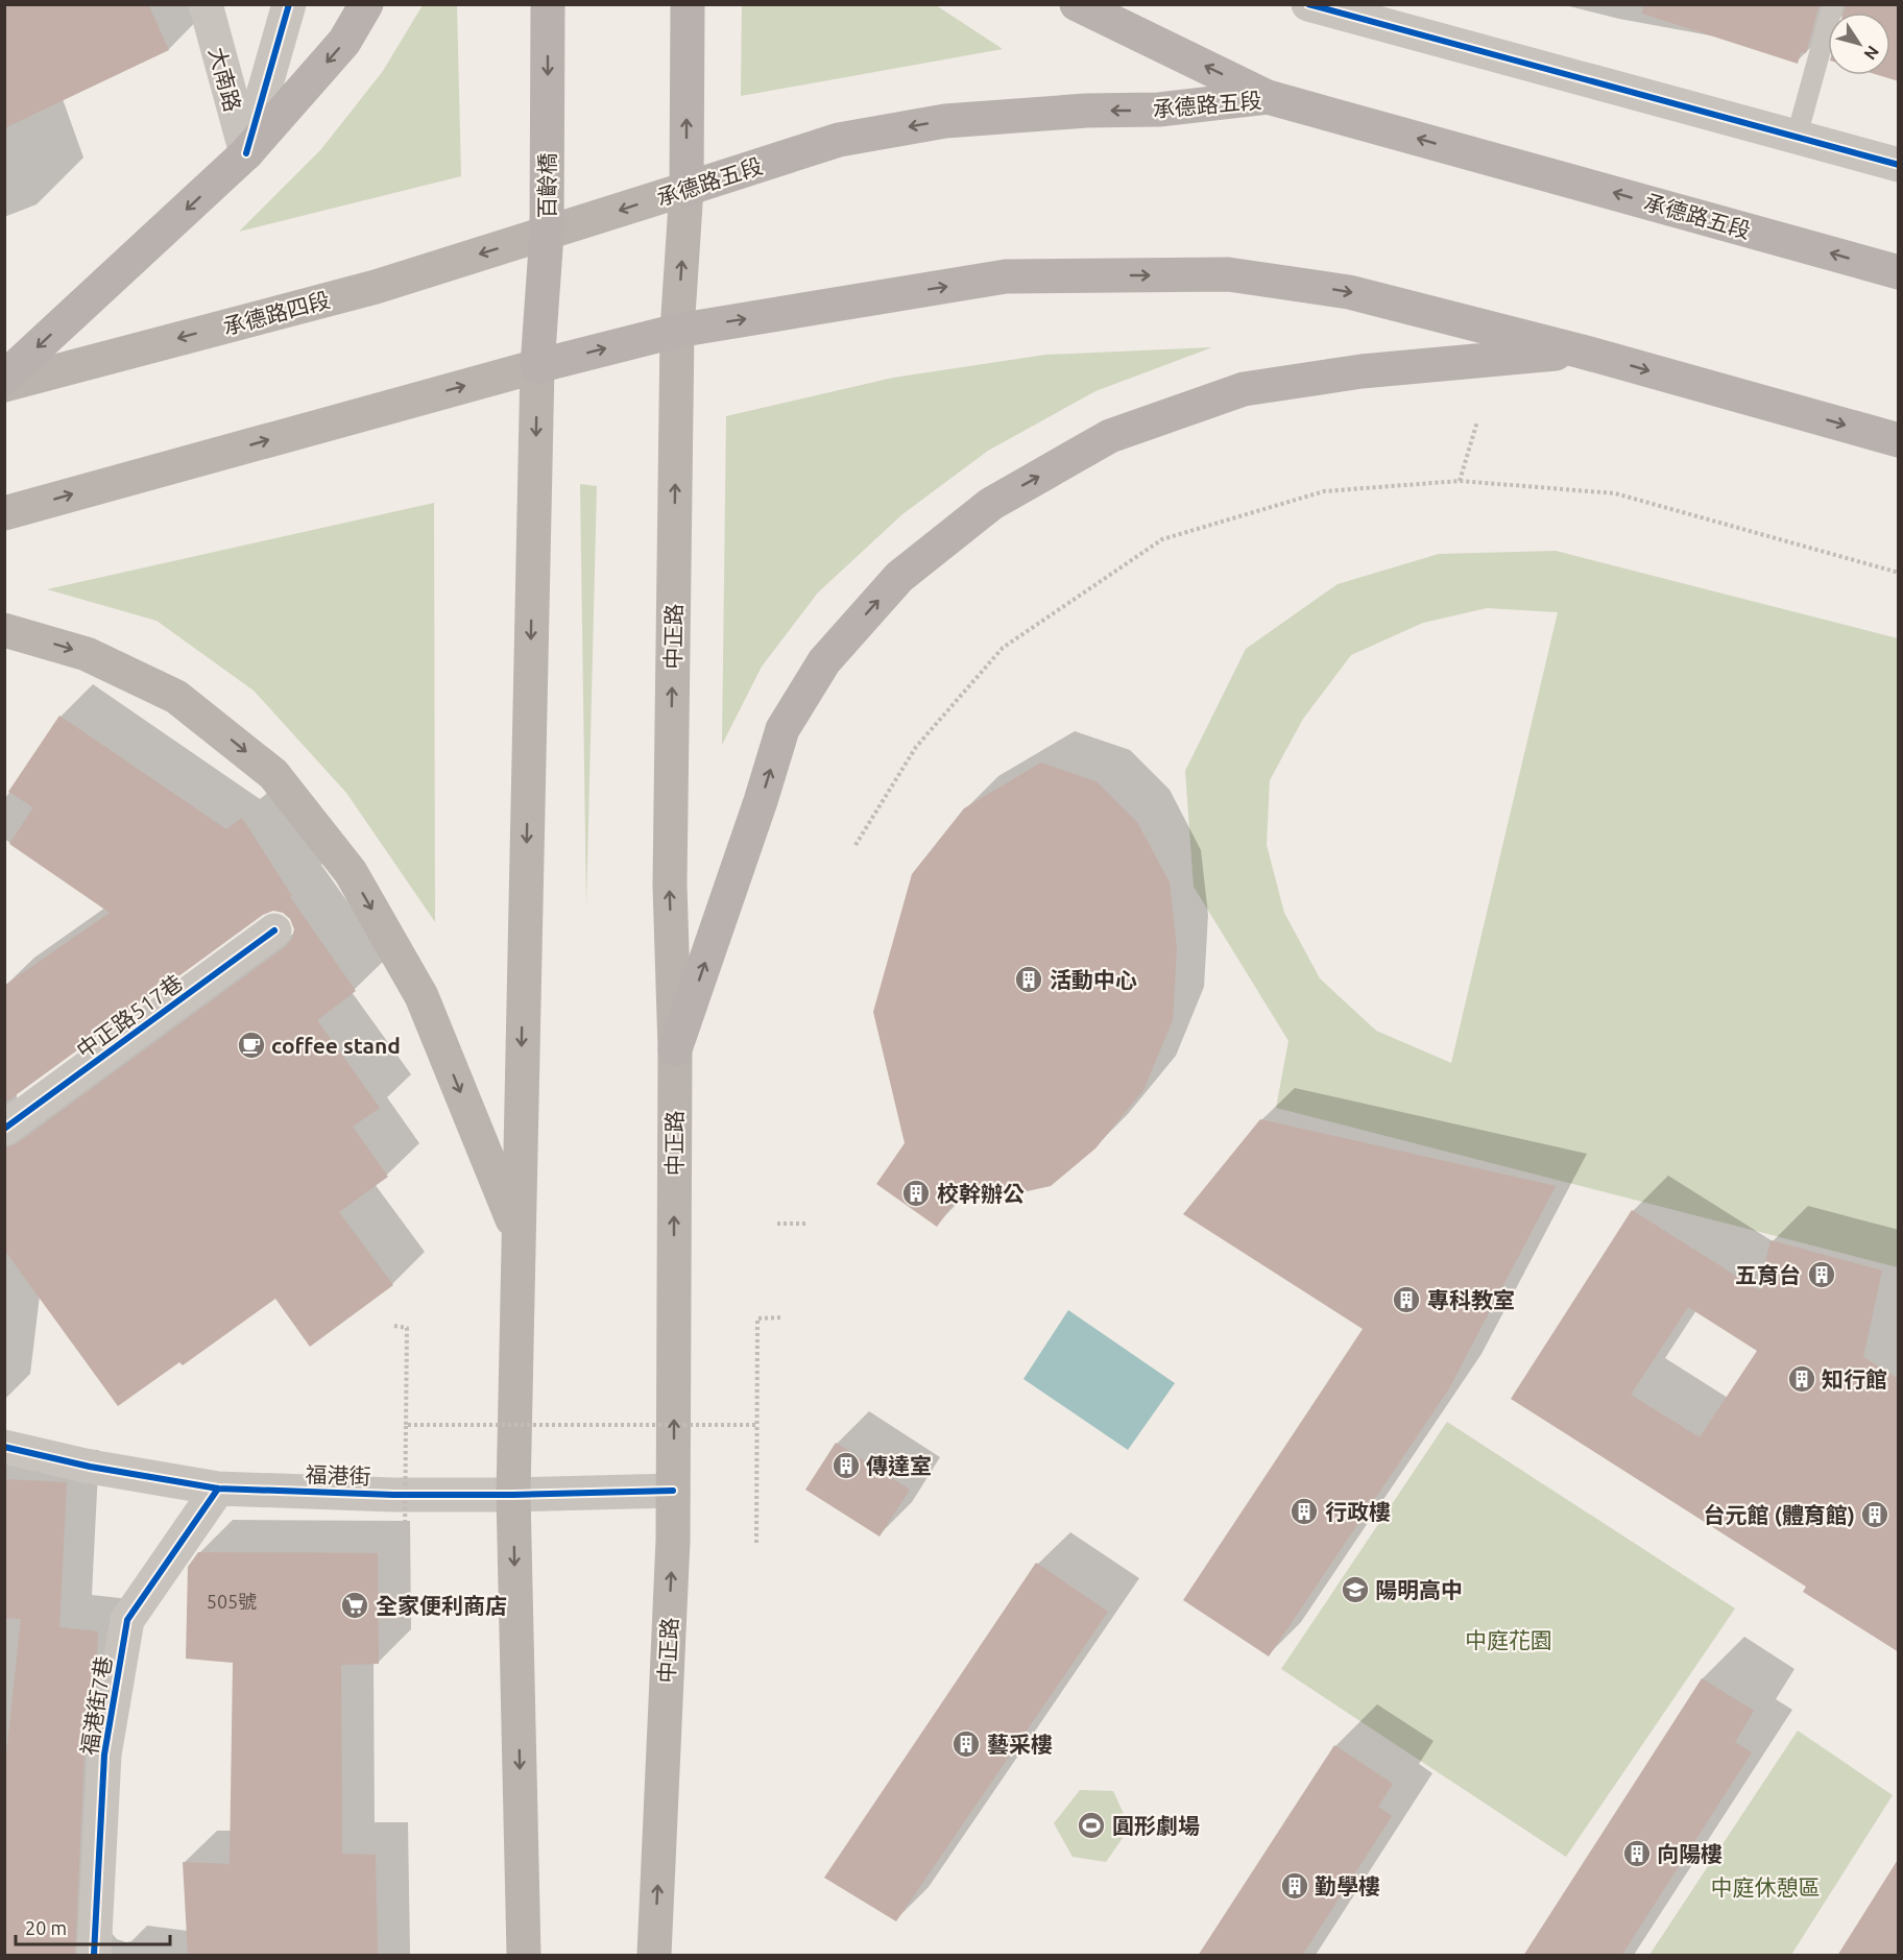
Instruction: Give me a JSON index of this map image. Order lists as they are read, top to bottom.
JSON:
{
  "streets": {
    "main road": [
      "承德路五段",
      "百齡橋",
      "承德路四段",
      "中正路"
    ],
    "street": [
      "大南路",
      "中正路517巷",
      "福港街",
      "福港街7巷"
    ]
  },
  "crossings": [
    ["承德路五段", "百齡橋"],
    ["承德路五段", "承德路四段"],
    ["百齡橋", "承德路四段"],
    ["中正路", "福港街"],
    ["福港街", "福港街7巷"]
  ],
  "parks": ["中庭花園", "中庭休憩區"],
  "places": {
    "building": [
      "活動中心",
      "校幹辦公",
      "五育台",
      "專科教室",
      "知行館",
      "傳達室",
      "行政樓",
      "台元館 (體育館)",
      "藝采樓",
      "向陽樓",
      "勤學樓"
    ],
    "cafe": ["coffee stand"],
    "school or university": ["陽明高中"],
    "supermarket": ["全家便利商店"],
    "sports": ["圓形劇場"]
  },
  "house_numbers": ["505號"],
  "scale_bar": "20 m",
  "north": "bottom right"
}
